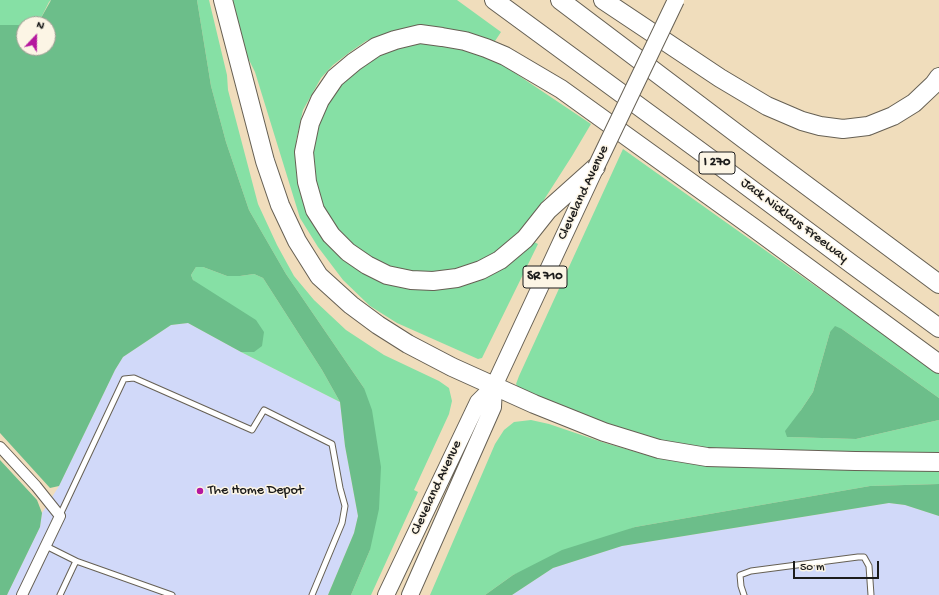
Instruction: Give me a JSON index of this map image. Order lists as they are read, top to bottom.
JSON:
{
  "streets": {
    "highway": ["I 270", "Jack Nicklaus Freeway"],
    "main road": ["Cleveland Avenue", "SR 710"]
  },
  "places": ["The Home Depot"],
  "scale_bar": "50 m",
  "north": "top"
}
